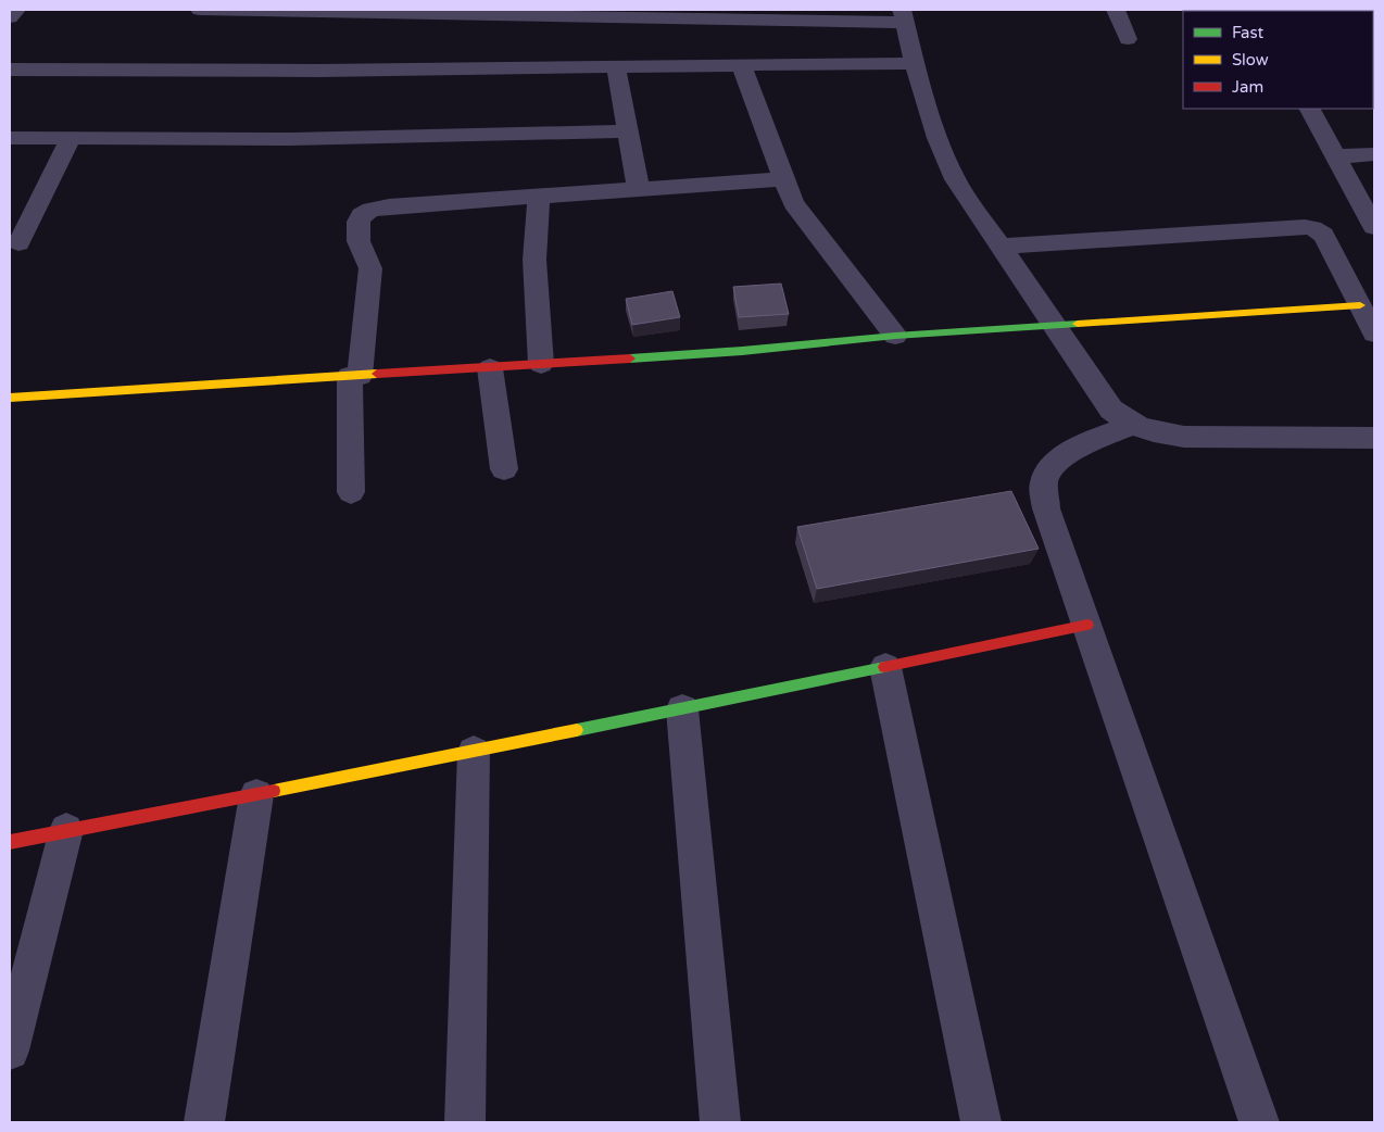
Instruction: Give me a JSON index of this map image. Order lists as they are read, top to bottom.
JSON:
{
  "legend": ["Fast", "Slow", "Jam"]
}
